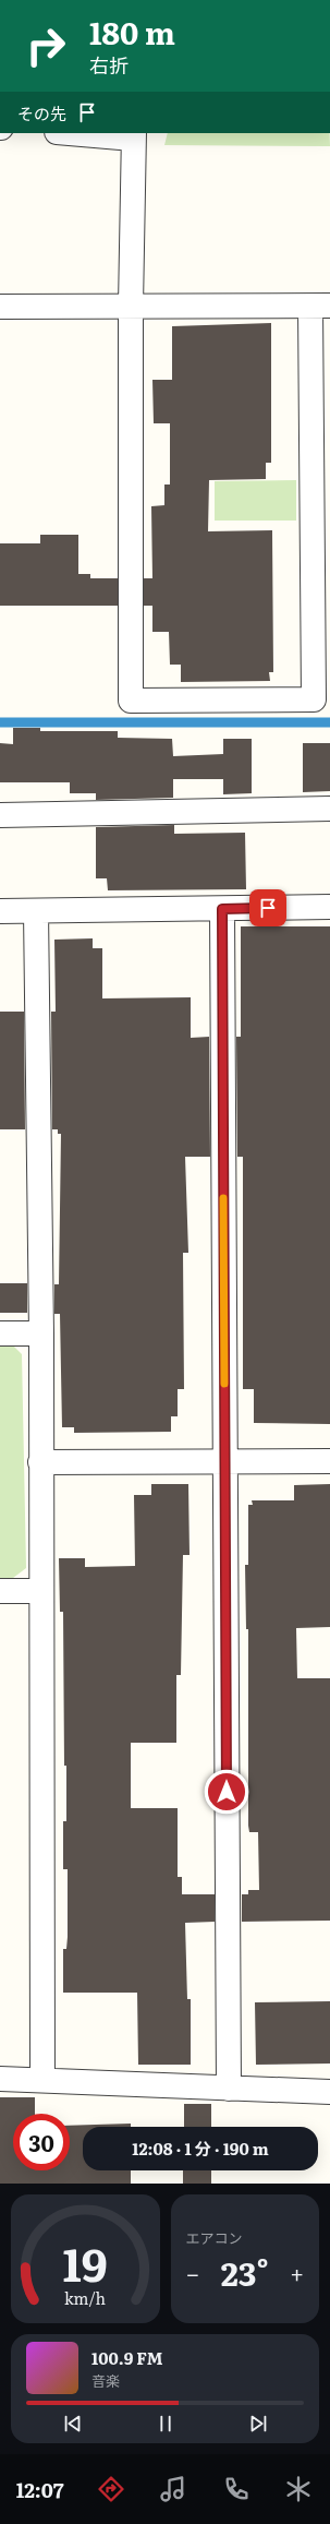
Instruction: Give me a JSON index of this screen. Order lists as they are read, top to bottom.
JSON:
{
  "page": {
    "turn": ["180 m", "右折"],
    "then": "その先",
    "limit": "30",
    "trip": "12:08 · 1 分 · 190 m",
    "tile": "エアコン",
    "heat": ["−", "23°", "+"],
    "song": ["100.9 FM", "音楽"],
    "tabs": "12:07",
    "gauge": ["19", "km/h"]
  }
}
